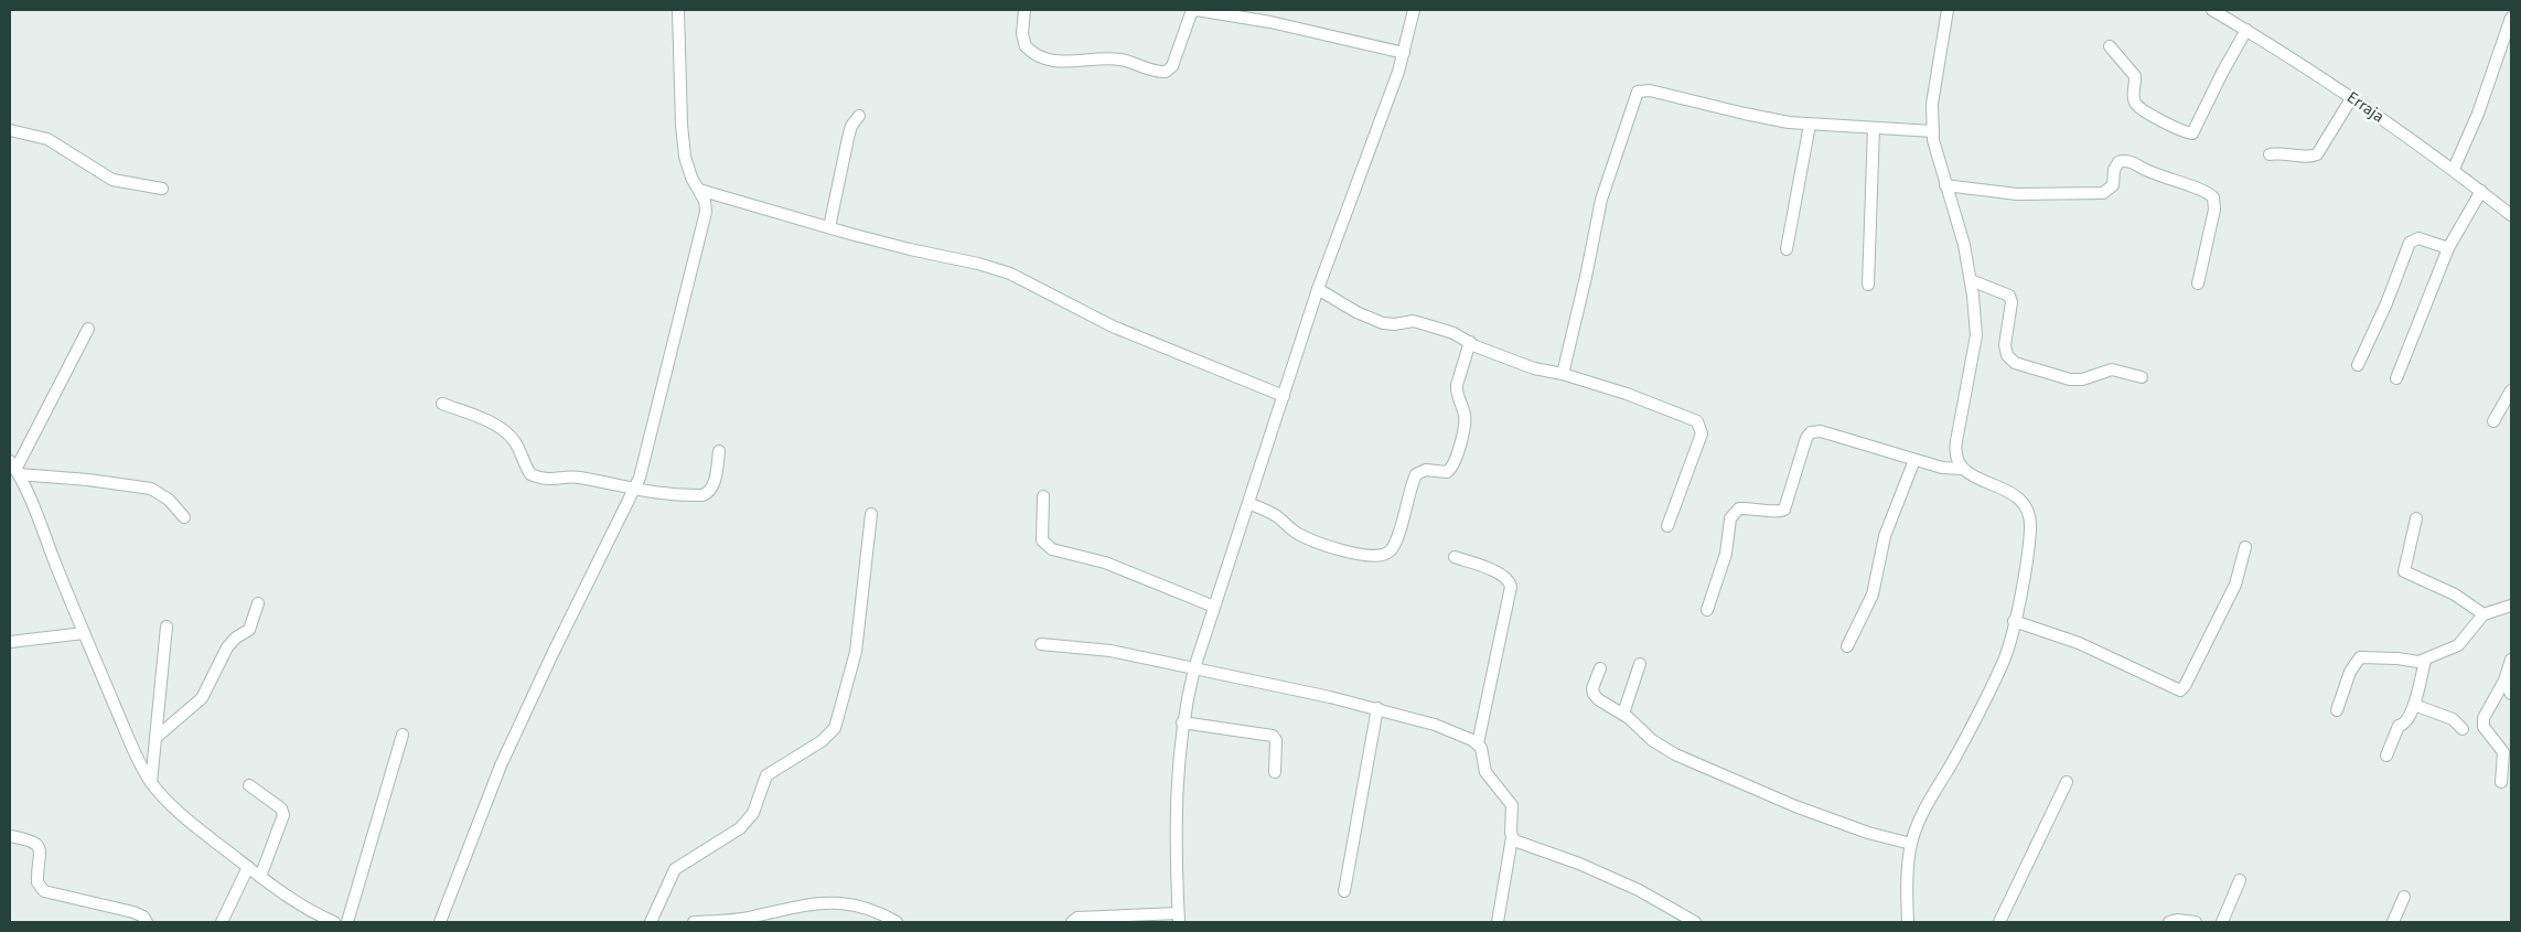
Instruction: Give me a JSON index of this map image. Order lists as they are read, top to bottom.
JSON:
{
  "streets": {
    "street": ["Erraja"]
  }
}
